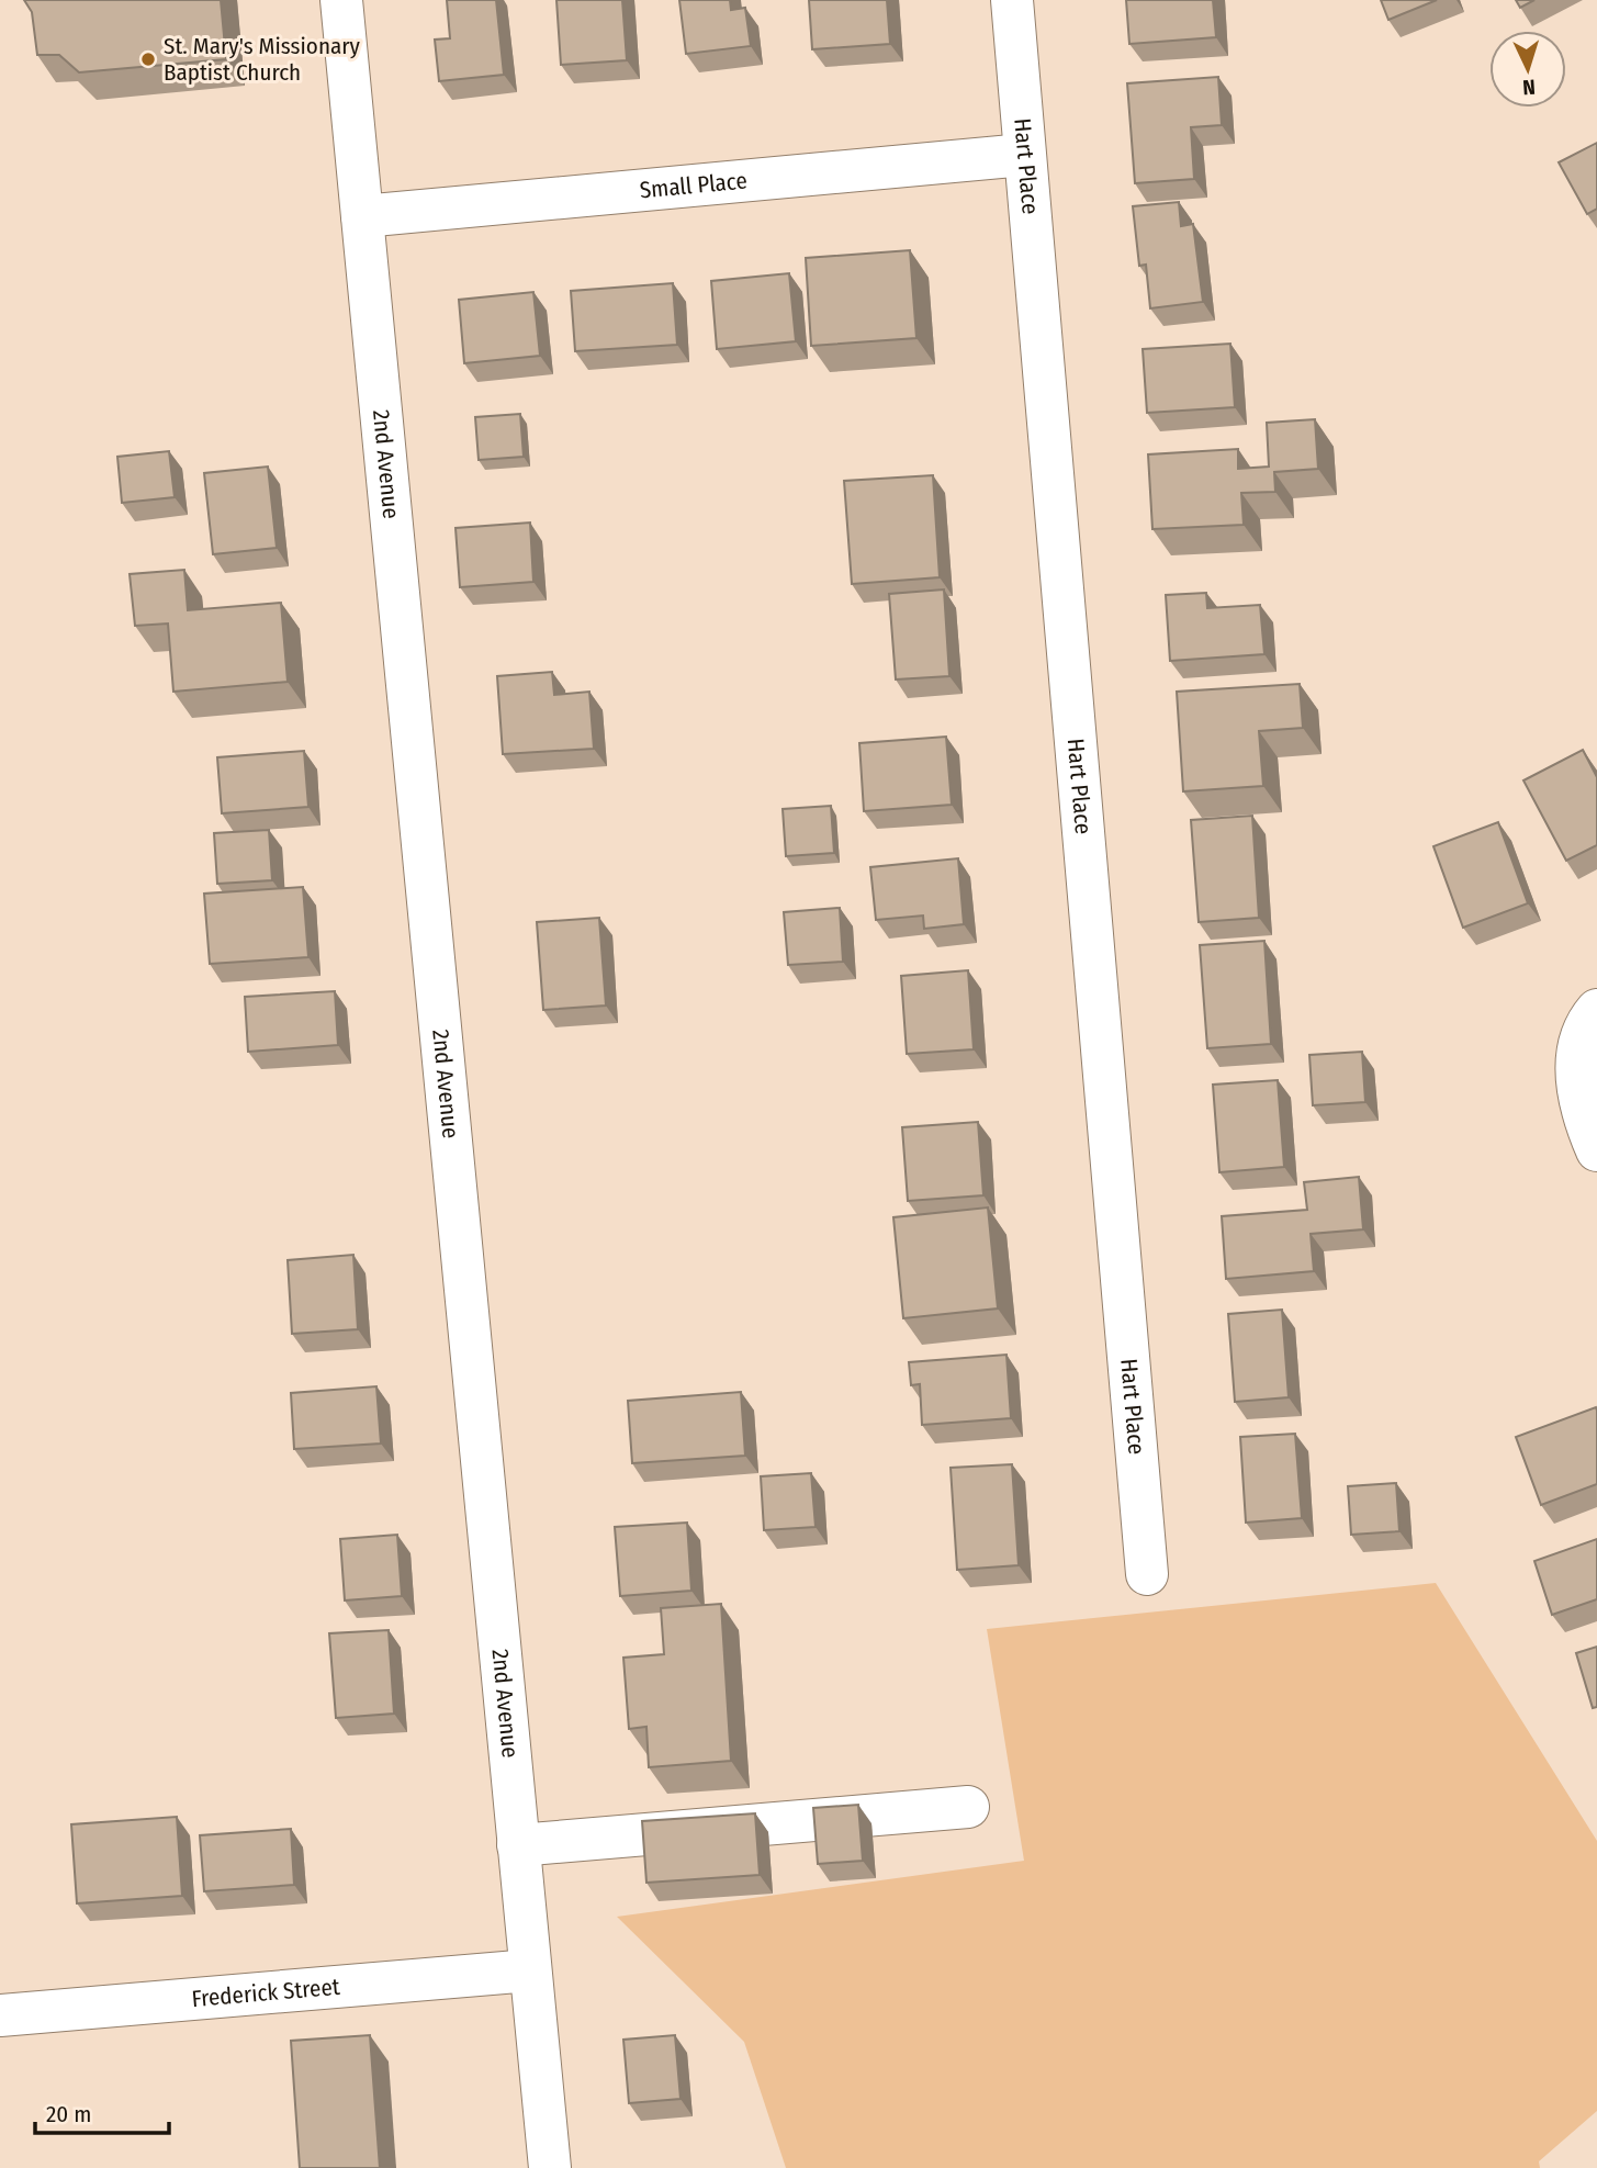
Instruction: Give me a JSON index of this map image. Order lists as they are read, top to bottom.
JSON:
{
  "streets": {
    "street": [
      "Hart Place",
      "Small Place",
      "2nd Avenue",
      "Frederick Street"
    ]
  },
  "crossings": [
    ["Hart Place", "Small Place"],
    ["Small Place", "2nd Avenue"],
    ["2nd Avenue", "Frederick Street"]
  ],
  "places": ["St. Mary's Missionary Baptist Church"],
  "scale_bar": "20 m",
  "north": "bottom"
}
